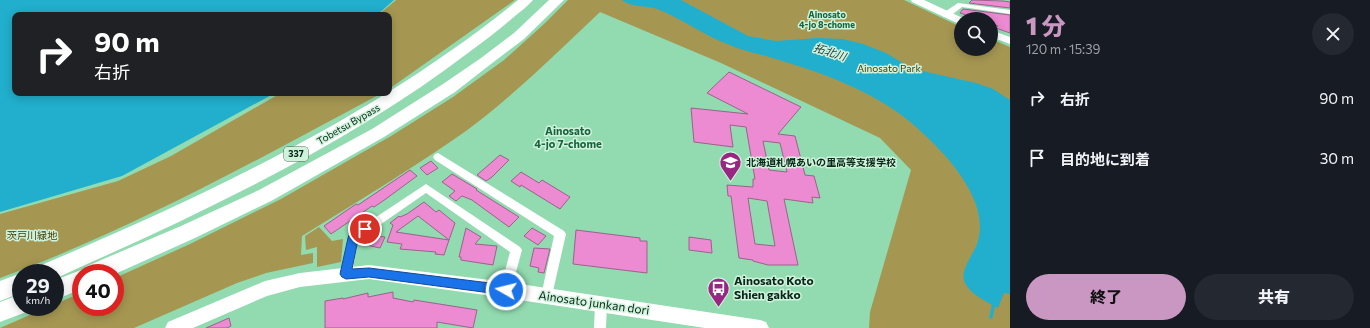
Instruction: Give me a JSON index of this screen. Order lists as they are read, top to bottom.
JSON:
{
  "streets": {
    "highway": ["Tobetsu Bypass", "337"],
    "street": ["Ainosato junkan dori"]
  },
  "districts": ["Ainosato 4-jo 8-chome", "Ainosato 4-jo 7-chome"],
  "water": ["拓北川"],
  "parks": ["Ainosato Park", "茨戸川緑地"],
  "places": {
    "school or university": ["北海道札幌あいの里高等支援学校"],
    "bus stop": ["Ainosato Koto Shien gakko"]
  },
  "page": {
    "heading": ["1 分", "120 m · 15:39"],
    "turn": ["90 m", "右折"],
    "list": [
      {
        "name": "右折",
        "value": "90 m"
      },
      {
        "name": "目的地に到着",
        "value": "30 m"
      }
    ],
    "speed": "29 km/h",
    "limit": "40",
    "buttons": ["終了", "共有"]
  }
}
